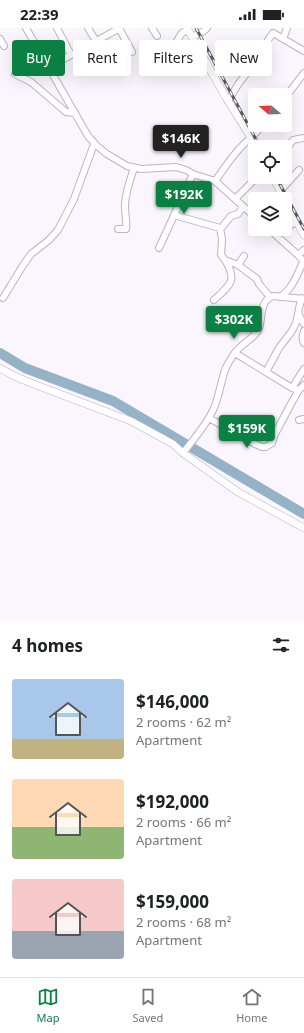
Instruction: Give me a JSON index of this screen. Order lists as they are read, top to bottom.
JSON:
{
  "north": "left",
  "page": {
    "status": "22:39",
    "chip": [
      "Buy",
      "Rent",
      "Filters",
      "New"
    ],
    "price": [
      "$146K",
      "$192K",
      "$302K",
      "$159K"
    ],
    "heading": "4 homes",
    "list": [
      {
        "name": "$146,000",
        "note": "2 rooms · 62 m² · Apartment"
      },
      {
        "name": "$192,000",
        "note": "2 rooms · 66 m² · Apartment"
      },
      {
        "name": "$159,000",
        "note": "2 rooms · 68 m² · Apartment"
      }
    ],
    "tabs": ["Map", "Saved", "Home"]
  }
}
